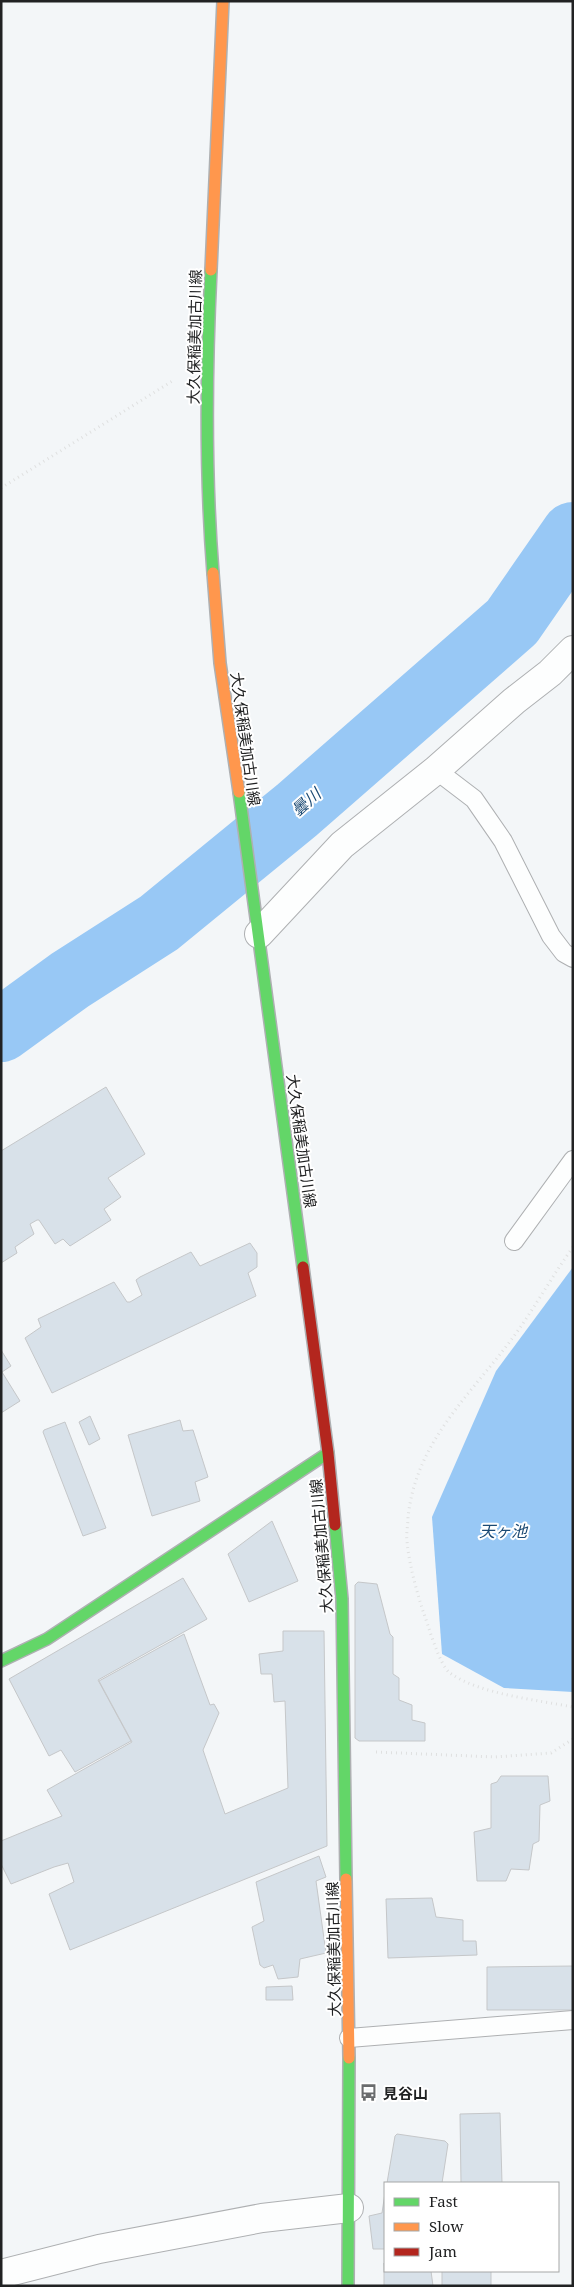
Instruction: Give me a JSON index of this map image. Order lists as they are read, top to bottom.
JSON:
{
  "streets": {
    "main road": ["大久保稲美加古川線"]
  },
  "water": ["曇川", "天ヶ池"],
  "places": {
    "bus stop": ["見谷山"]
  },
  "legend": ["Fast", "Slow", "Jam"]
}
